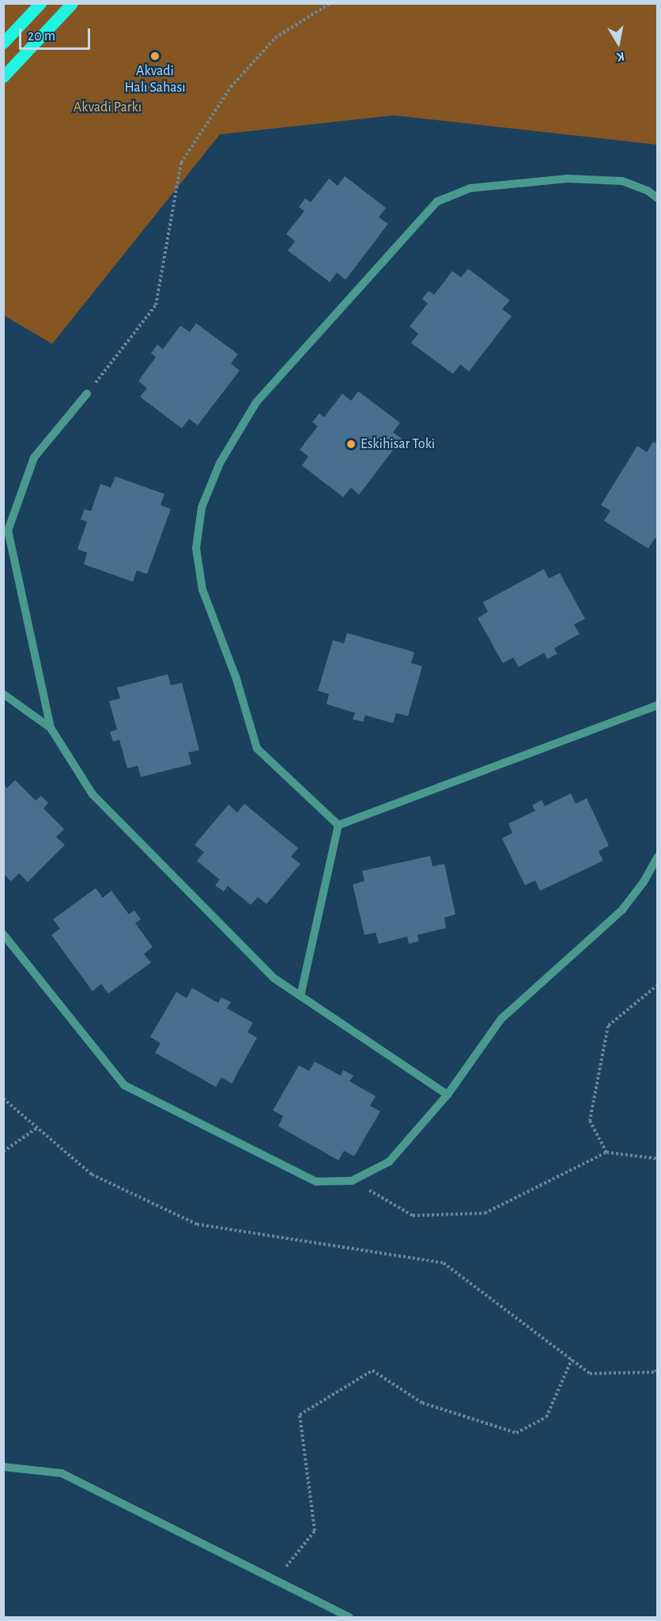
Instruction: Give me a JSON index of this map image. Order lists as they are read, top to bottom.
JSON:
{
  "parks": ["Akvadi Parkı"],
  "places": ["Akvadi Halı Sahası", "Eskihisar Toki"],
  "scale_bar": "20 m",
  "north": "bottom"
}
